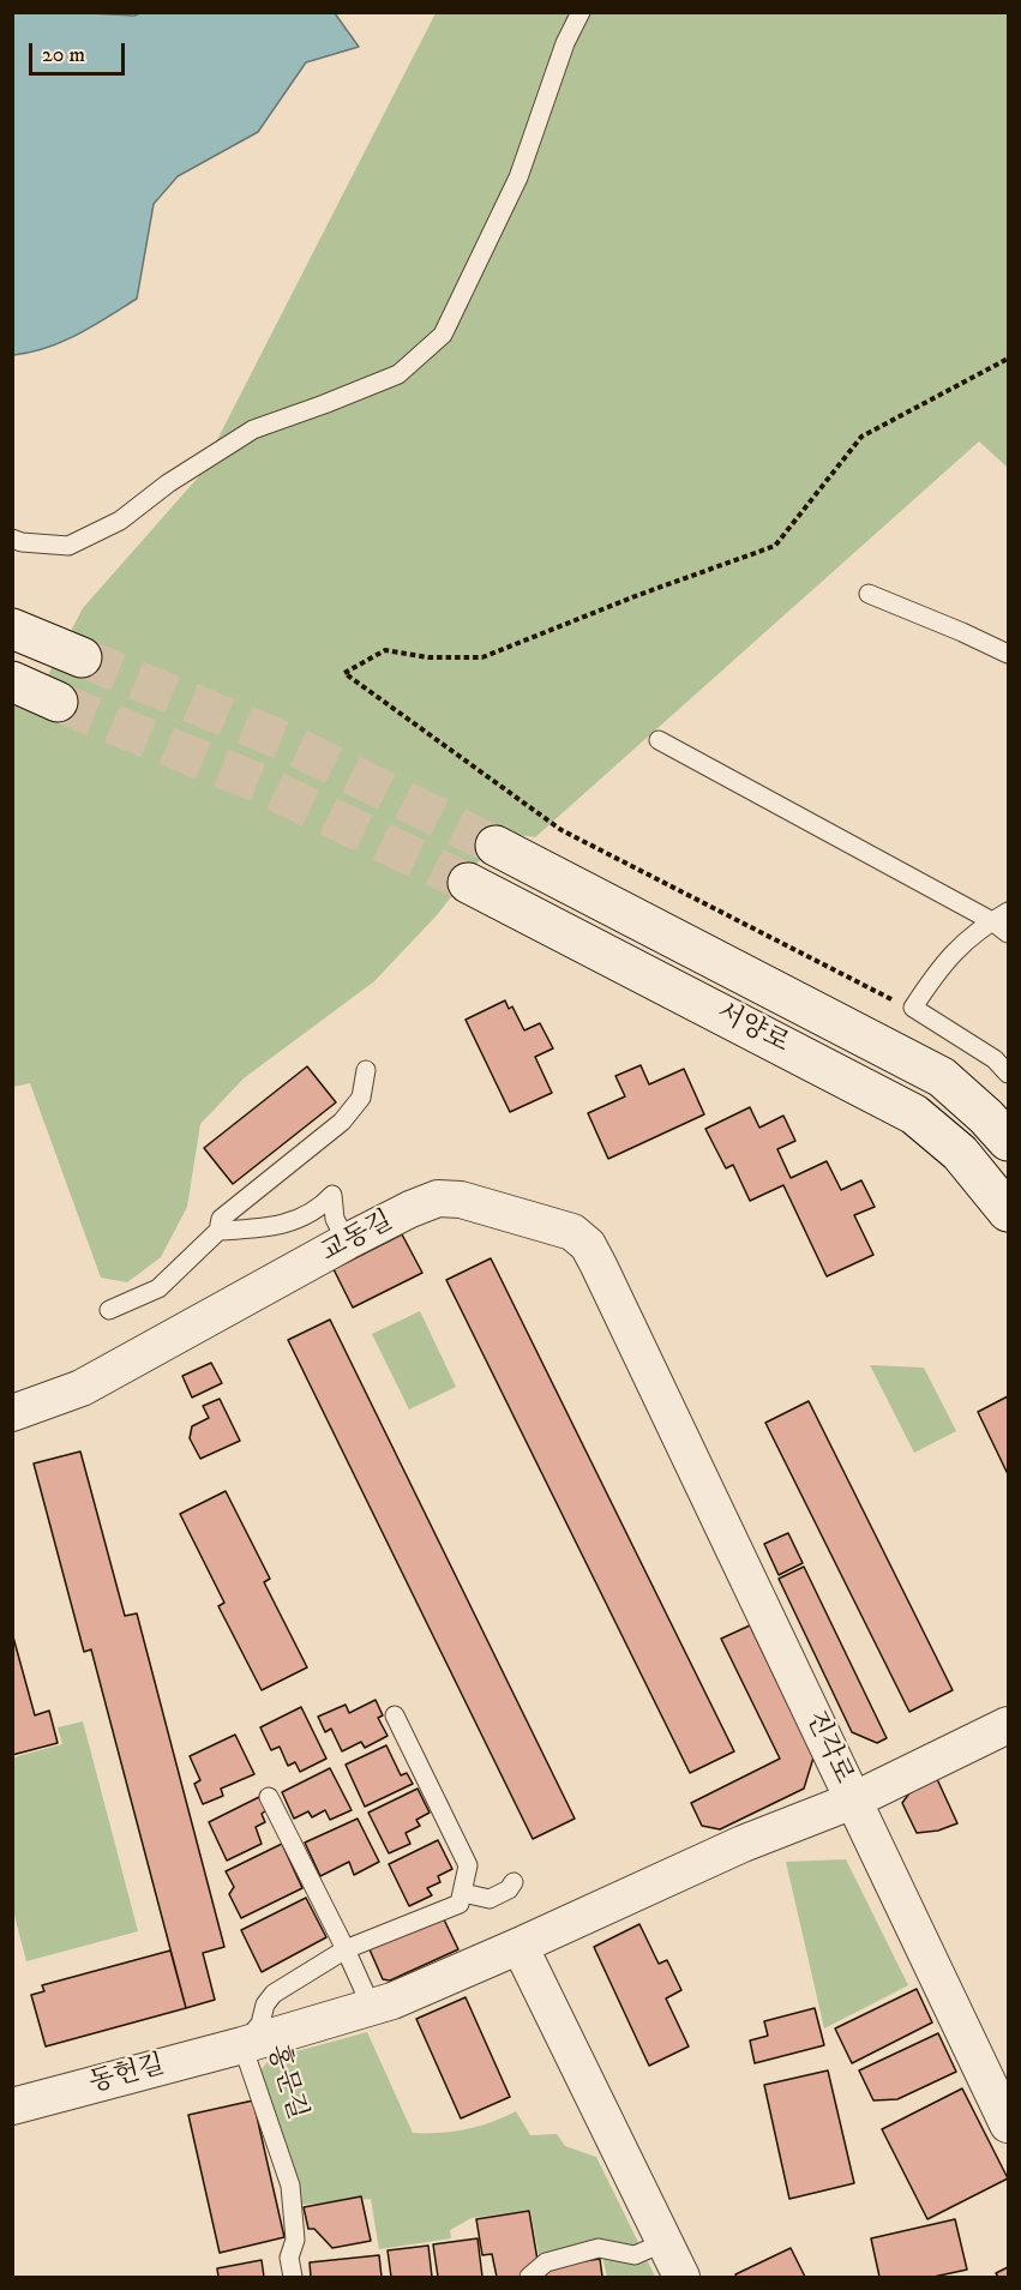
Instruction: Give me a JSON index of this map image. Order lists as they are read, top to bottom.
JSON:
{
  "streets": {
    "main road": ["서양로"],
    "street": ["교동길", "진각로", "동헌길"],
    "lane": ["홍문길"]
  },
  "crossings": [
    ["교동길", "진각로"],
    ["진각로", "동헌길"],
    ["동헌길", "홍문길"]
  ],
  "scale_bar": "20 m"
}
